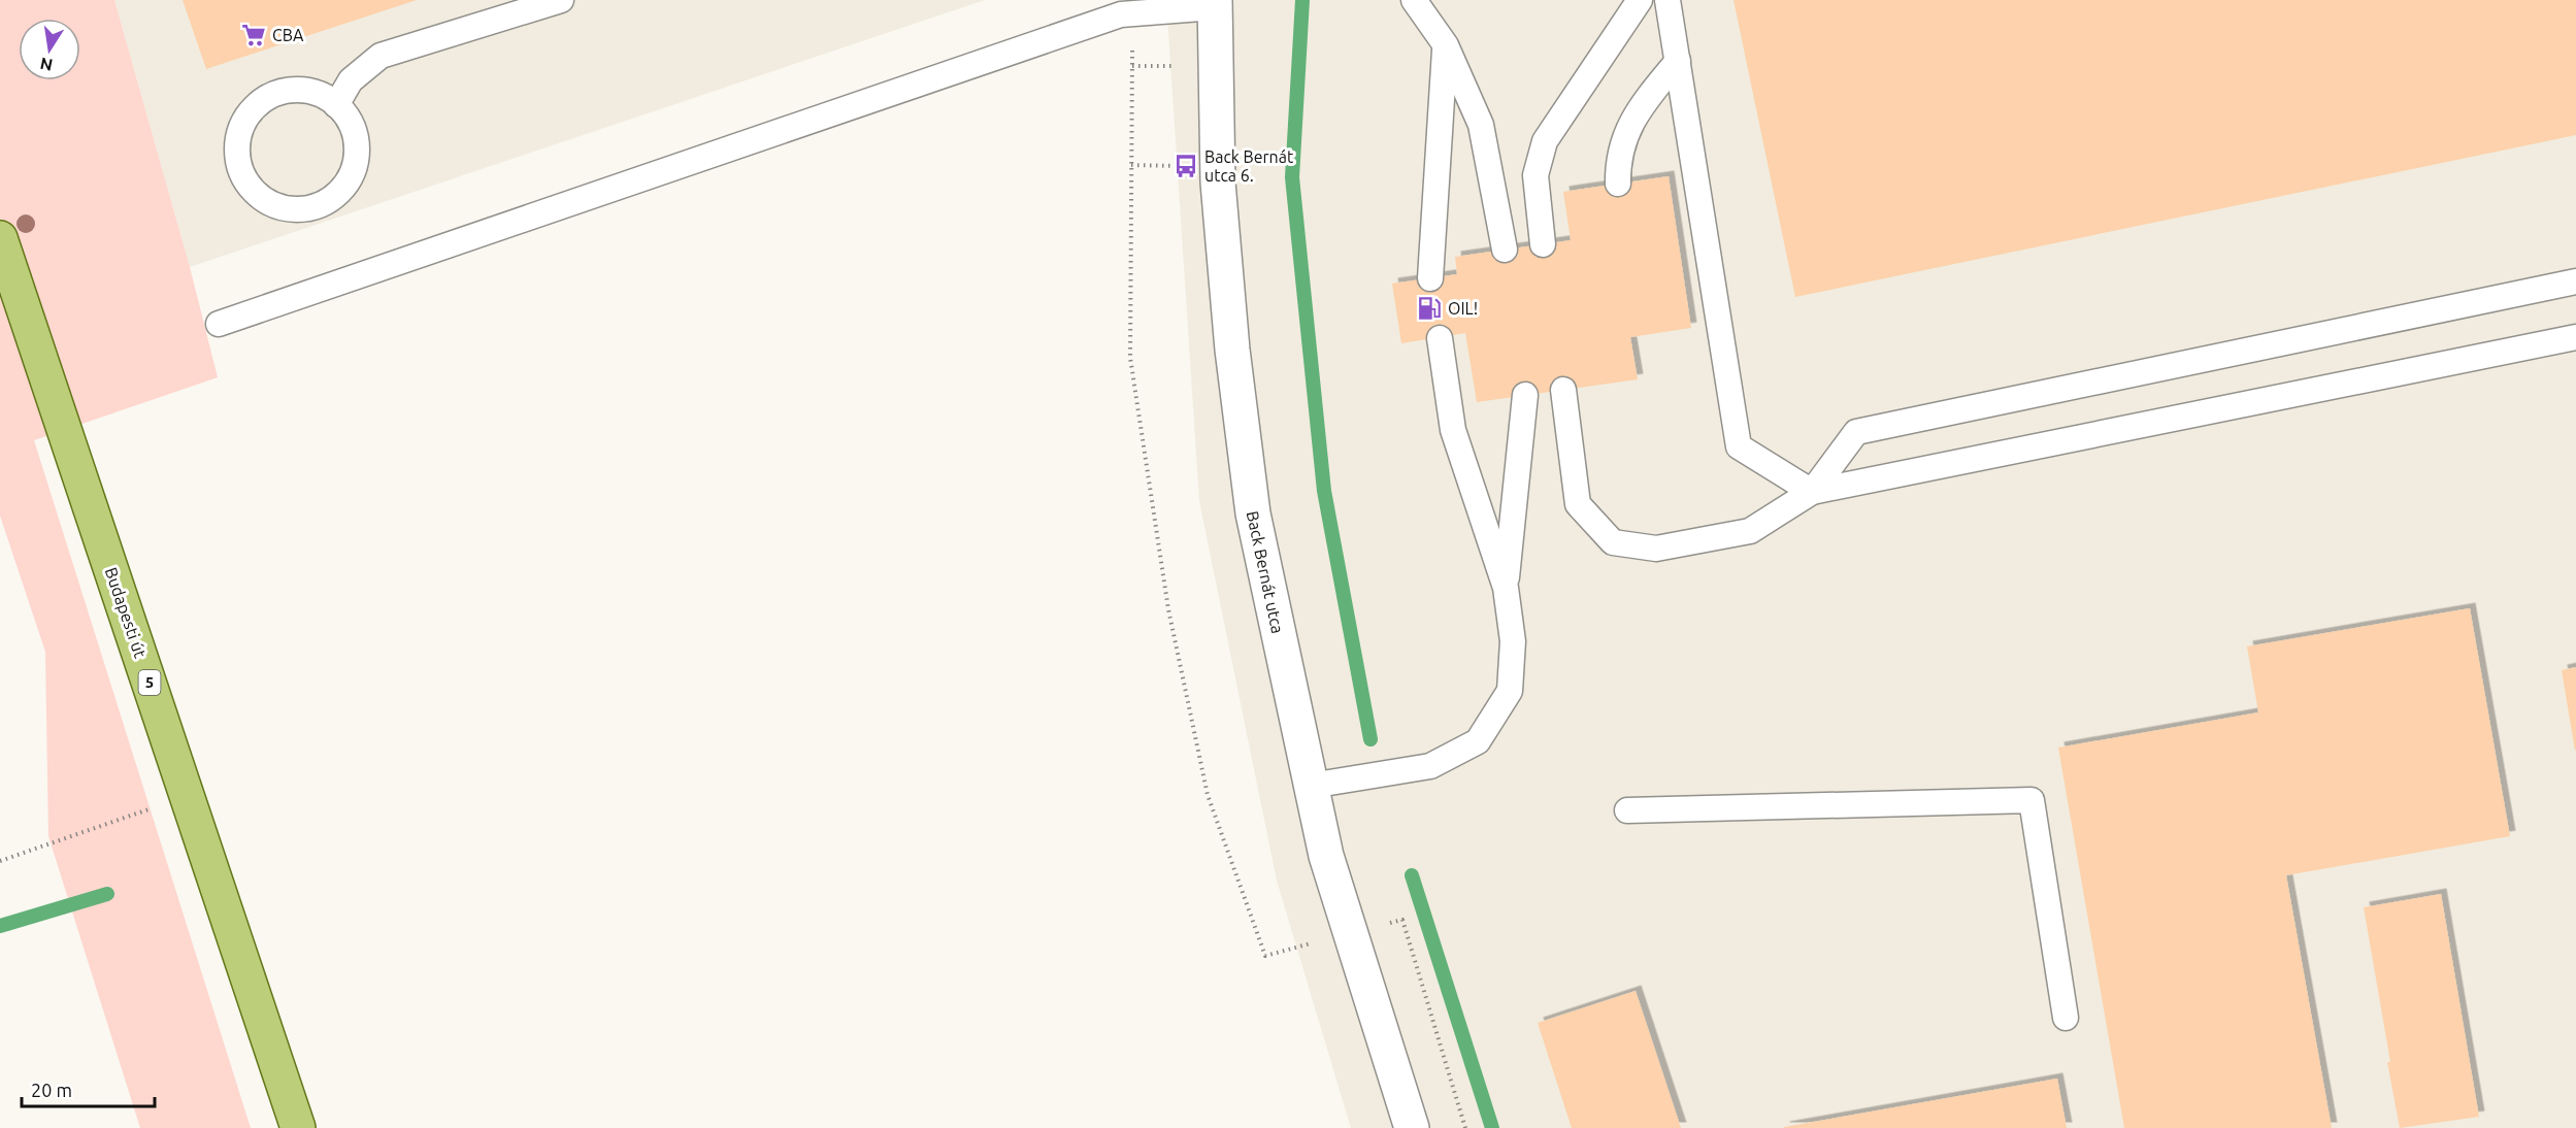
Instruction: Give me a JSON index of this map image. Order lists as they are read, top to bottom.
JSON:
{
  "streets": {
    "main road": ["Budapesti út", "5"],
    "street": ["Back Bernát utca"]
  },
  "places": {
    "supermarket": ["CBA"],
    "bus stop": ["Back Bernát utca 6."],
    "fuel station": ["OIL!"]
  },
  "scale_bar": "20 m",
  "north": "bottom"
}
